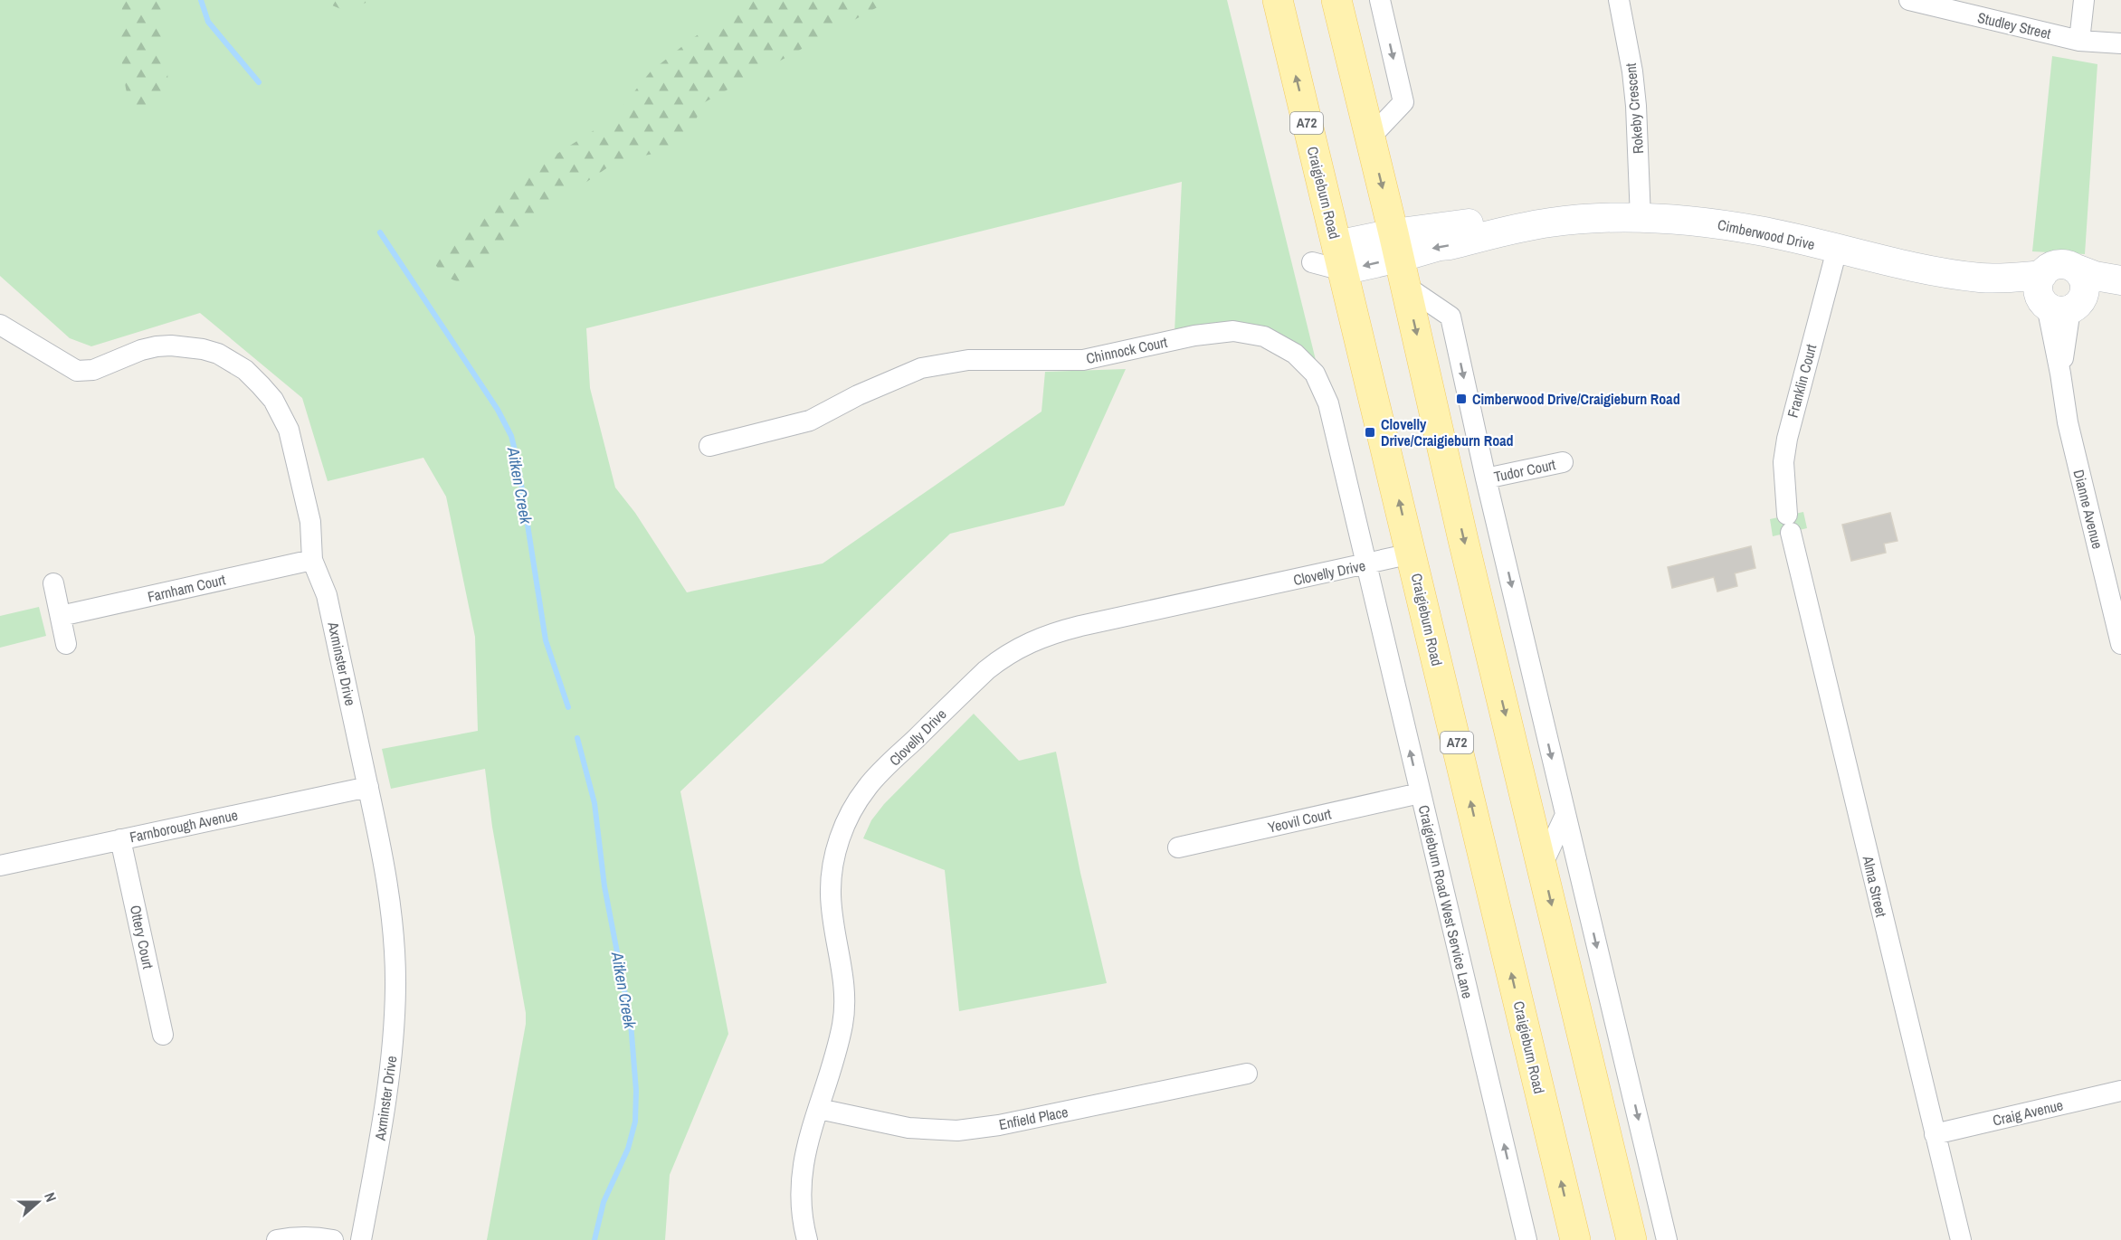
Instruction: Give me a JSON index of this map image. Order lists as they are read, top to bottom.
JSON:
{
  "streets": {
    "main road": ["A72", "Craigieburn Road"],
    "street": [
      "Studley Street",
      "Rokeby Crescent",
      "Cimberwood Drive",
      "Chinnock Court",
      "Franklin Court",
      "Tudor Court",
      "Dianne Avenue",
      "Clovelly Drive",
      "Farnham Court",
      "Axminster Drive",
      "Yeovil Court",
      "Farnborough Avenue",
      "Alma Street",
      "Craigieburn Road West Service Lane",
      "Ottery Court",
      "Craig Avenue",
      "Enfield Place"
    ]
  },
  "crossings": [
    ["Rokeby Crescent", "Cimberwood Drive"],
    ["Craigieburn Road", "Cimberwood Drive"],
    ["Craigieburn Road", "Clovelly Drive"],
    ["Cimberwood Drive", "Franklin Court"],
    ["Cimberwood Drive", "Dianne Avenue"],
    ["Chinnock Court", "Clovelly Drive"],
    ["Chinnock Court", "Craigieburn Road West Service Lane"],
    ["Franklin Court", "Alma Street"],
    ["Clovelly Drive", "Craigieburn Road West Service Lane"],
    ["Clovelly Drive", "Enfield Place"],
    ["Farnham Court", "Axminster Drive"],
    ["Axminster Drive", "Farnborough Avenue"],
    ["Yeovil Court", "Craigieburn Road West Service Lane"],
    ["Farnborough Avenue", "Ottery Court"],
    ["Alma Street", "Craig Avenue"]
  ],
  "water": ["Aitken Creek"],
  "places": {
    "transit": ["Cimberwood Drive/Craigieburn Road", "Clovelly Drive/Craigieburn Road"]
  },
  "north": "right"
}
